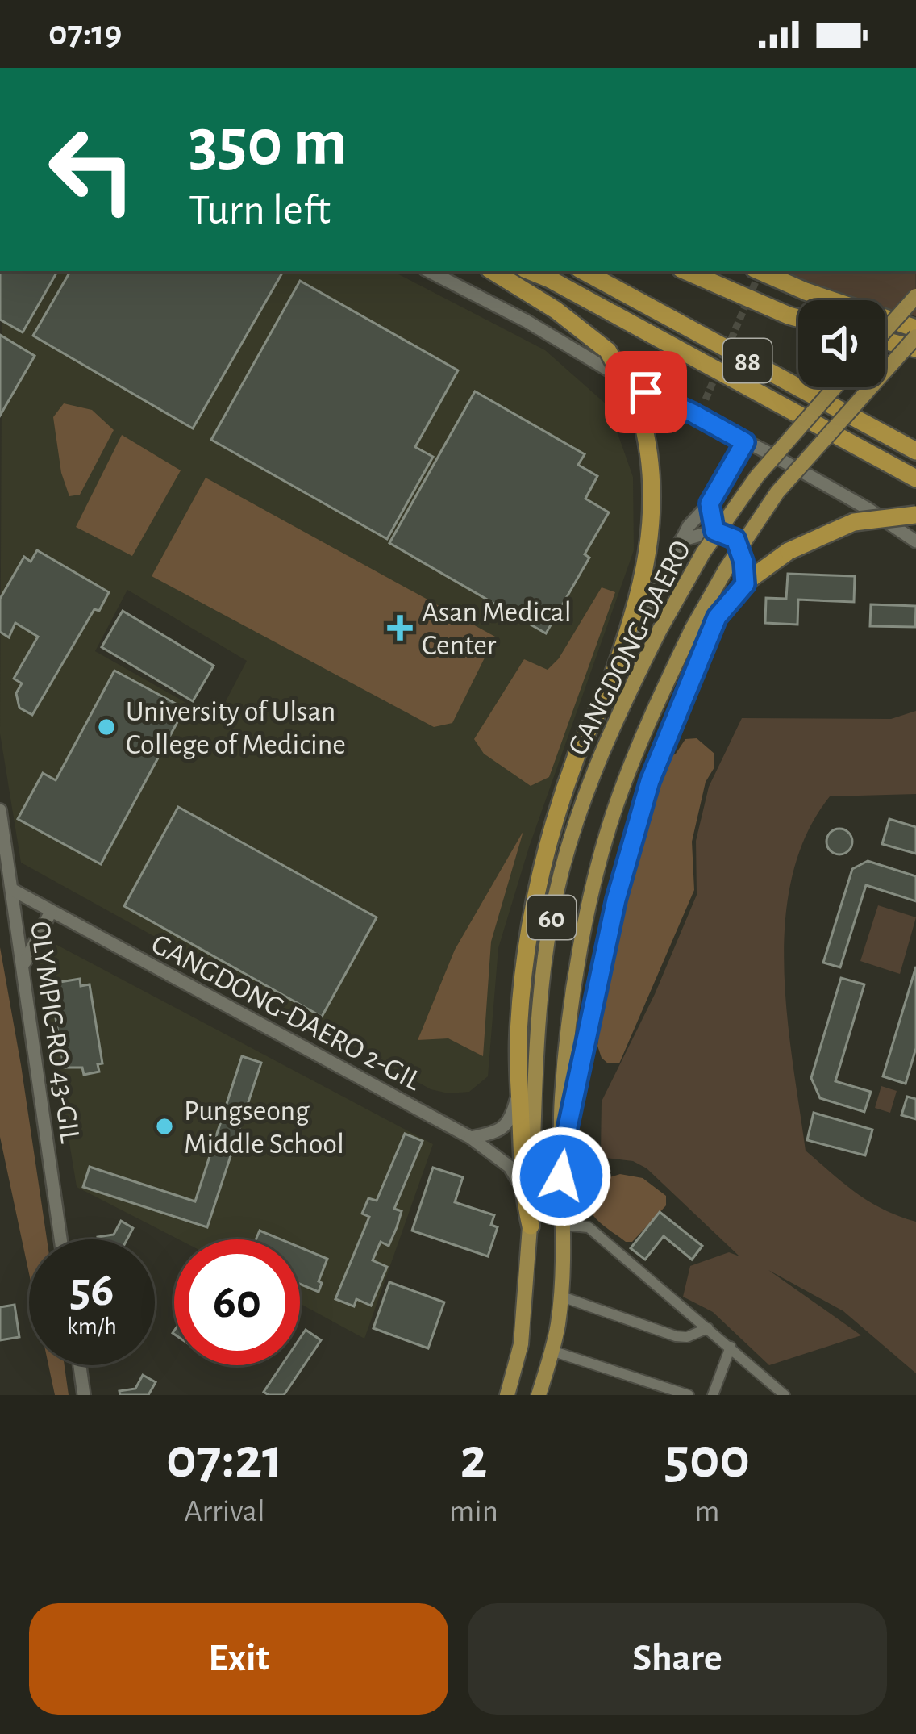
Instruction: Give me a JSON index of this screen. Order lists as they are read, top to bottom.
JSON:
{
  "streets": {
    "highway": ["88"],
    "main road": ["GANGDONG-DAERO", "60"],
    "street": ["GANGDONG-DAERO 2-GIL", "OLYMPIC-RO 43-GIL"]
  },
  "crossings": [
    ["GANGDONG-DAERO 2-GIL", "OLYMPIC-RO 43-GIL"]
  ],
  "places": {
    "health": ["Asan Medical Center"],
    "other": ["University of Ulsan College of Medicine", "Pungseong Middle School"]
  },
  "page": {
    "status": "07:19",
    "turn": ["350 m", "Turn left"],
    "speed": "56 km/h",
    "limit": "60",
    "eta": [
      "07:21",
      "Arrival",
      "2",
      "min",
      "500",
      "m"
    ],
    "buttons": ["Exit", "Share"]
  }
}
